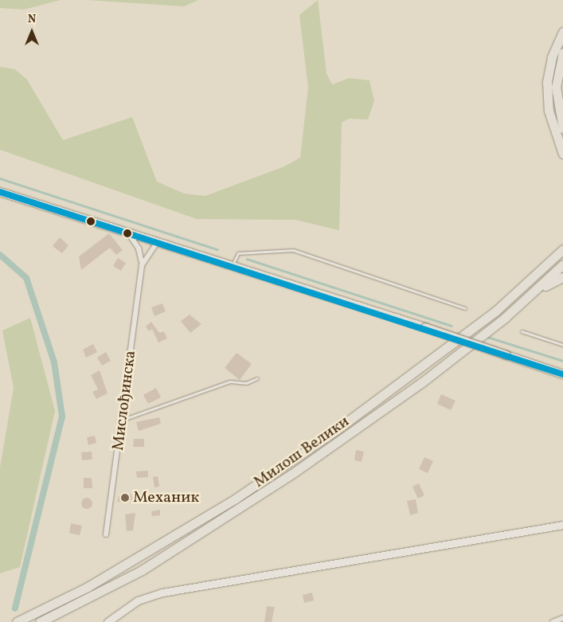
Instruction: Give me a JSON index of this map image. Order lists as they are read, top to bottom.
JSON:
{
  "streets": {
    "highway": ["Милош Велики"],
    "street": ["Мислођинска"]
  },
  "places": ["Механик"],
  "north": "top"
}
